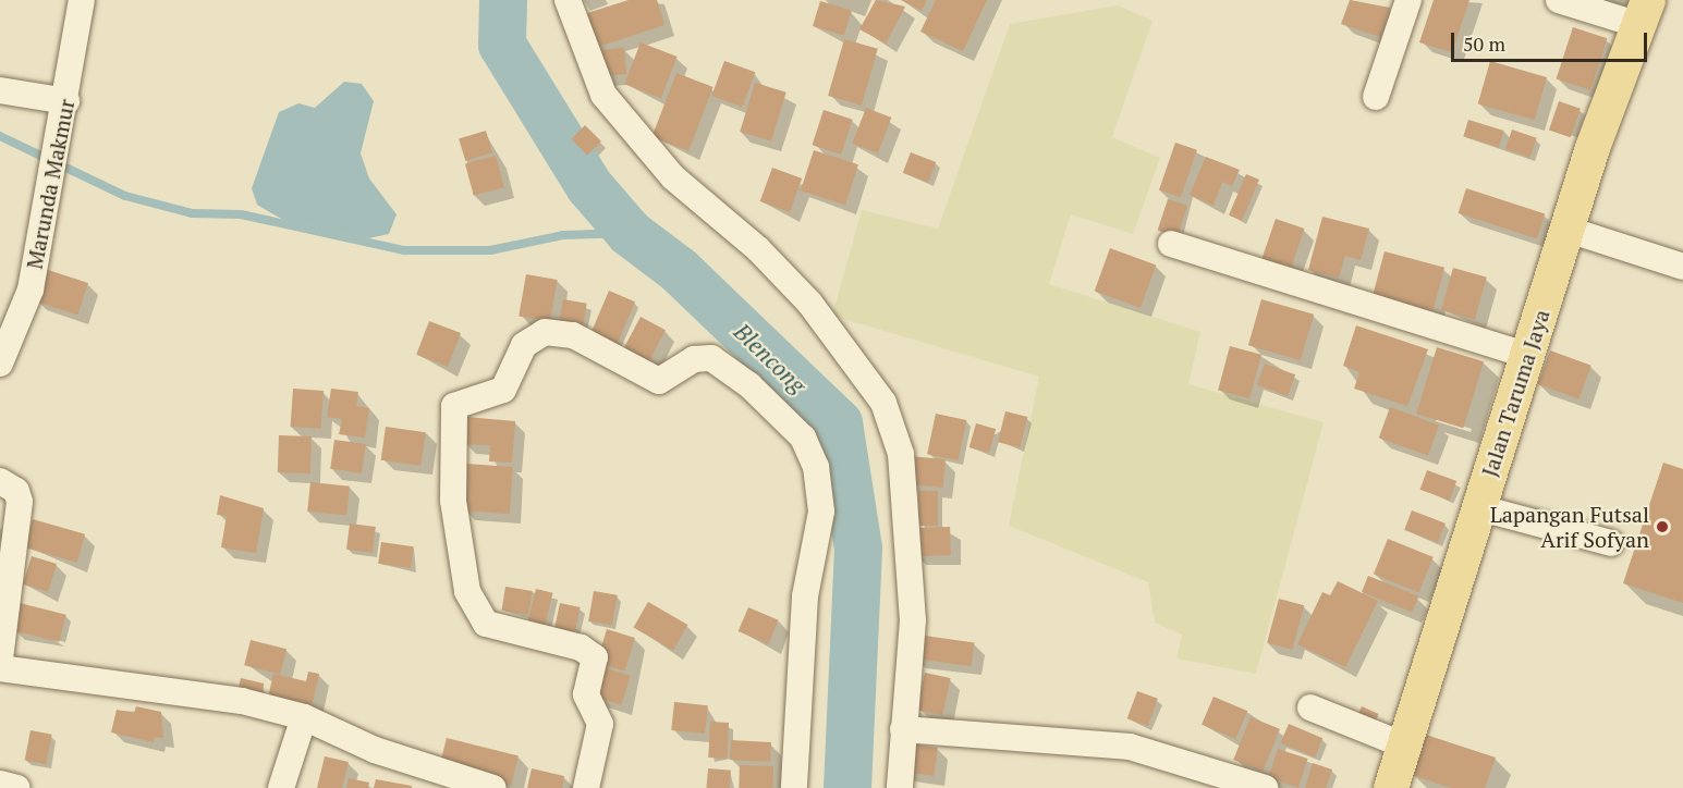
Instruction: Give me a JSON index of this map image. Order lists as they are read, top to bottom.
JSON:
{
  "streets": {
    "main road": ["Jalan Taruma Jaya"],
    "street": ["Marunda Makmur"]
  },
  "water": ["Blencong"],
  "places": ["Lapangan Futsal Arif Sofyan"],
  "scale_bar": "50 m"
}
